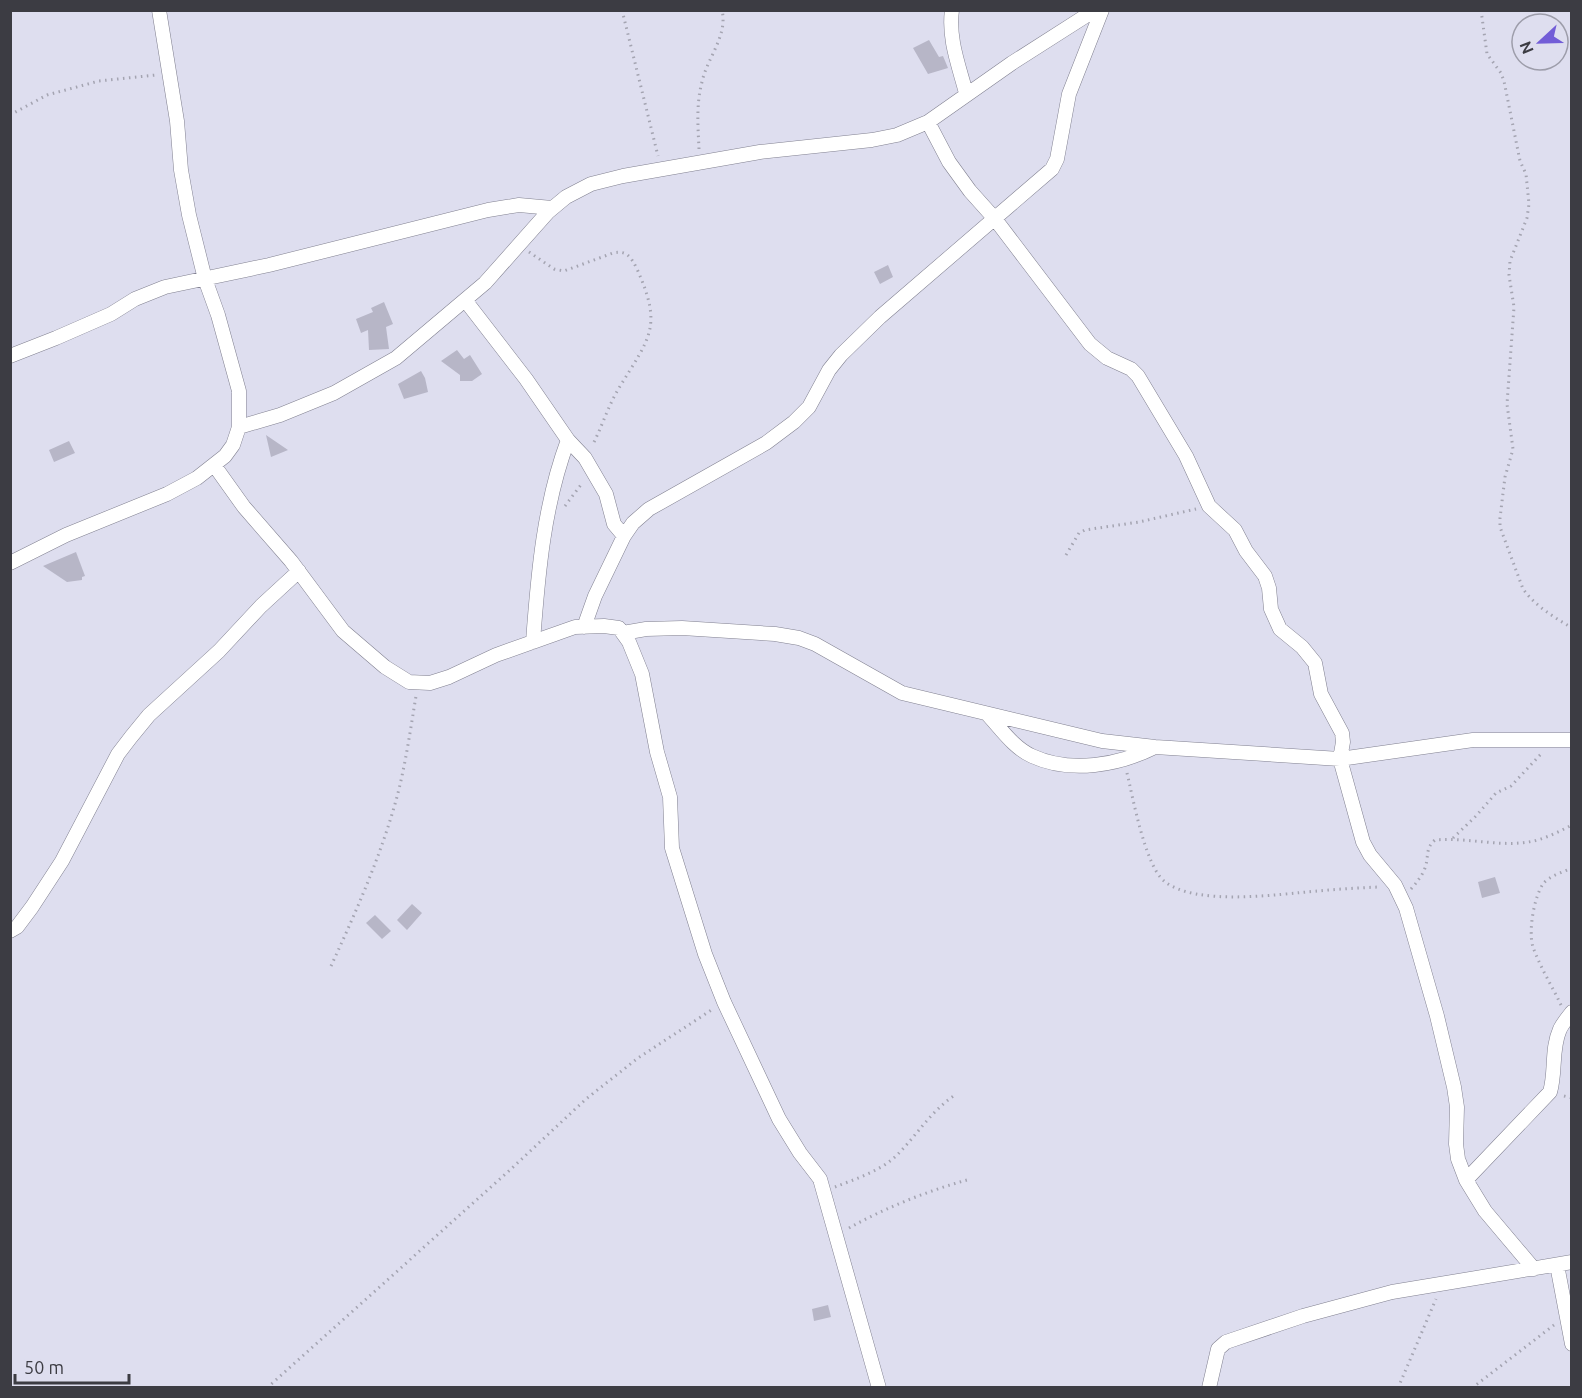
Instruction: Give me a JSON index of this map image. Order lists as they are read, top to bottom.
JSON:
{
  "scale_bar": "50 m",
  "north": "left"
}
